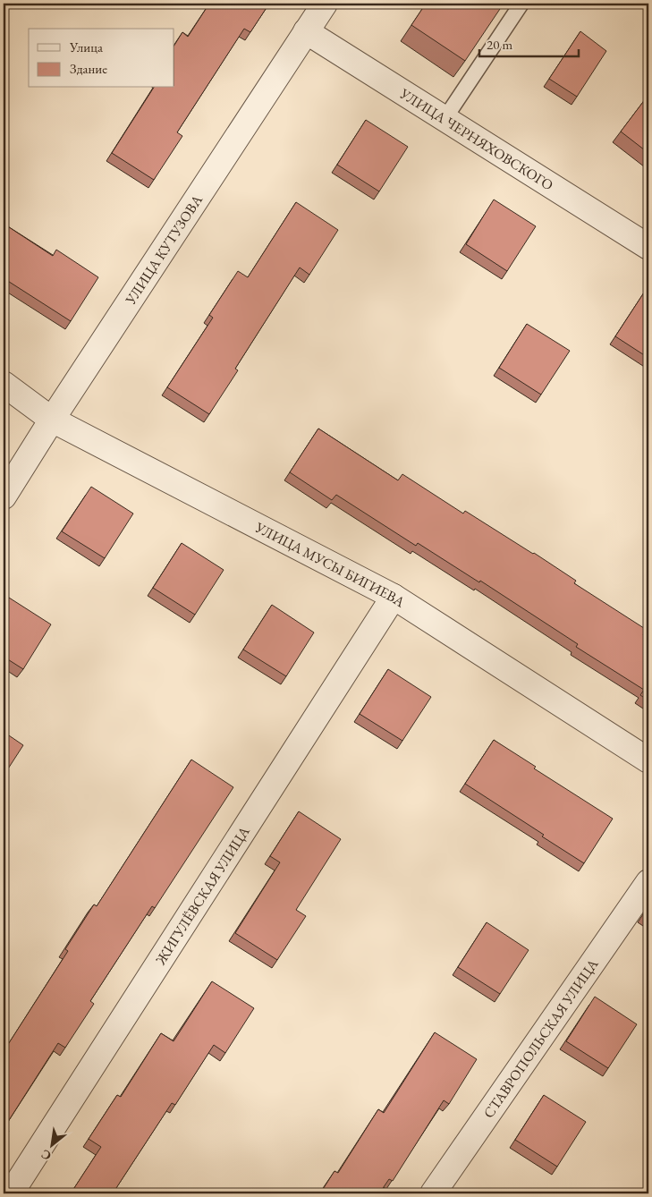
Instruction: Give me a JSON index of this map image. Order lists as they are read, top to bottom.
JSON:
{
  "streets": {
    "street": [
      "УЛИЦА ЧЕРНЯХОВСКОГО",
      "УЛИЦА КУТУЗОВА",
      "УЛИЦА МУСЫ БИГИЕВА",
      "ЖИГУЛЁВСКАЯ УЛИЦА",
      "СТАВРОПОЛЬСКАЯ УЛИЦА"
    ]
  },
  "crossings": [
    ["УЛИЦА ЧЕРНЯХОВСКОГО", "УЛИЦА КУТУЗОВА"],
    ["УЛИЦА КУТУЗОВА", "УЛИЦА МУСЫ БИГИЕВА"],
    ["УЛИЦА МУСЫ БИГИЕВА", "ЖИГУЛЁВСКАЯ УЛИЦА"]
  ],
  "legend": ["Улица", "Здание"],
  "scale_bar": "20 m",
  "north": "bottom left"
}
